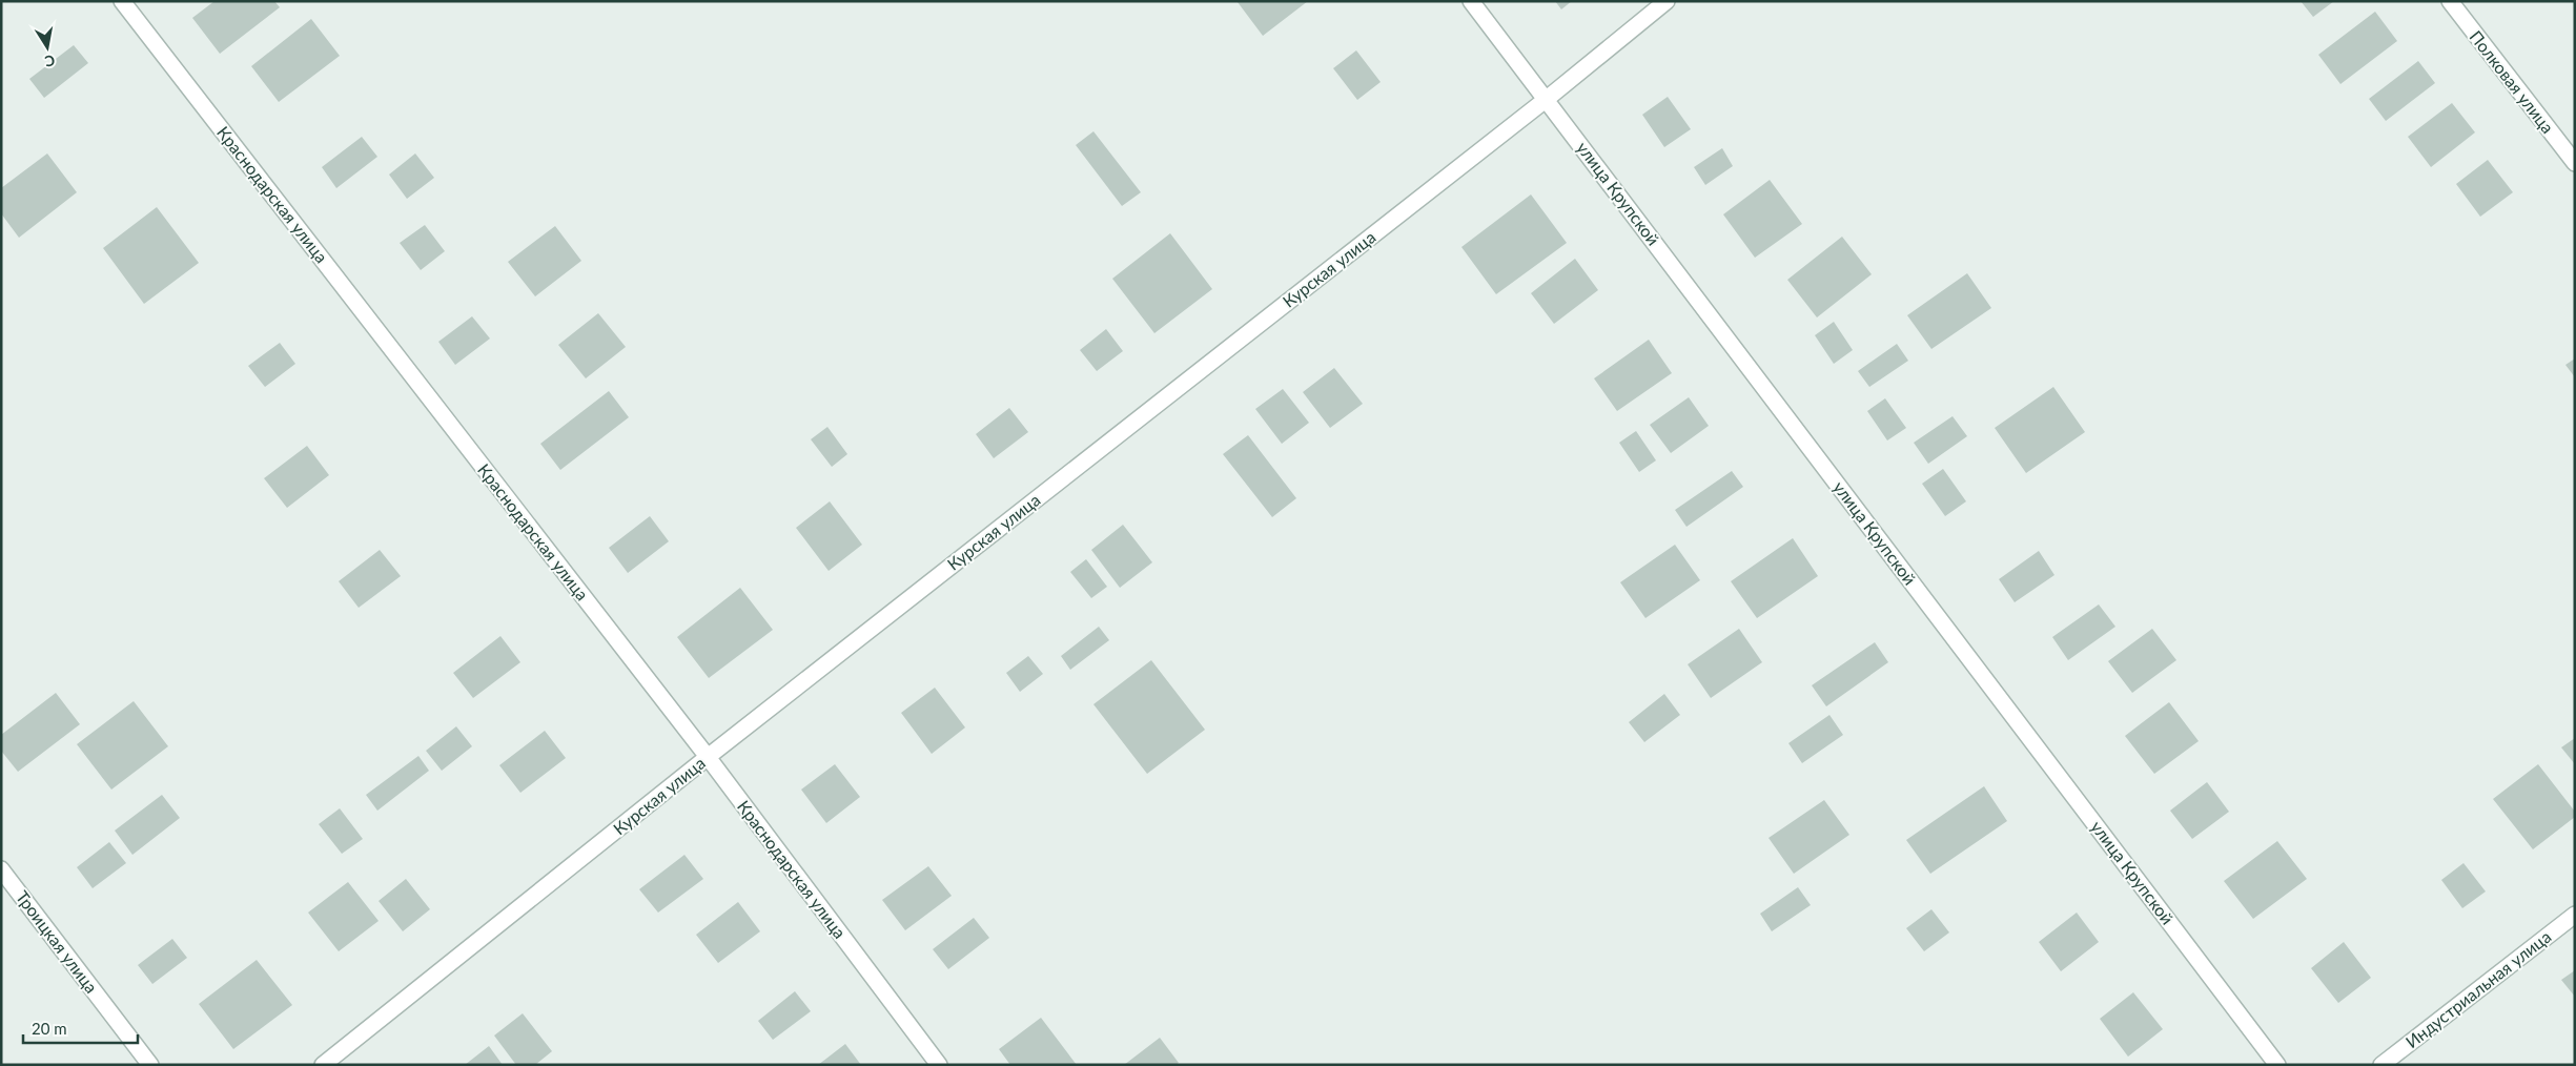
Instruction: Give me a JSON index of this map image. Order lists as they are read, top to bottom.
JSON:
{
  "streets": {
    "street": [
      "Полковая улица",
      "улица Крупской",
      "Краснодарская улица",
      "Курская улица",
      "Троицкая улица",
      "Индустриальная улица"
    ]
  },
  "crossings": [
    ["улица Крупской", "Курская улица"],
    ["Краснодарская улица", "Курская улица"]
  ],
  "scale_bar": "20 m",
  "north": "bottom"
}
